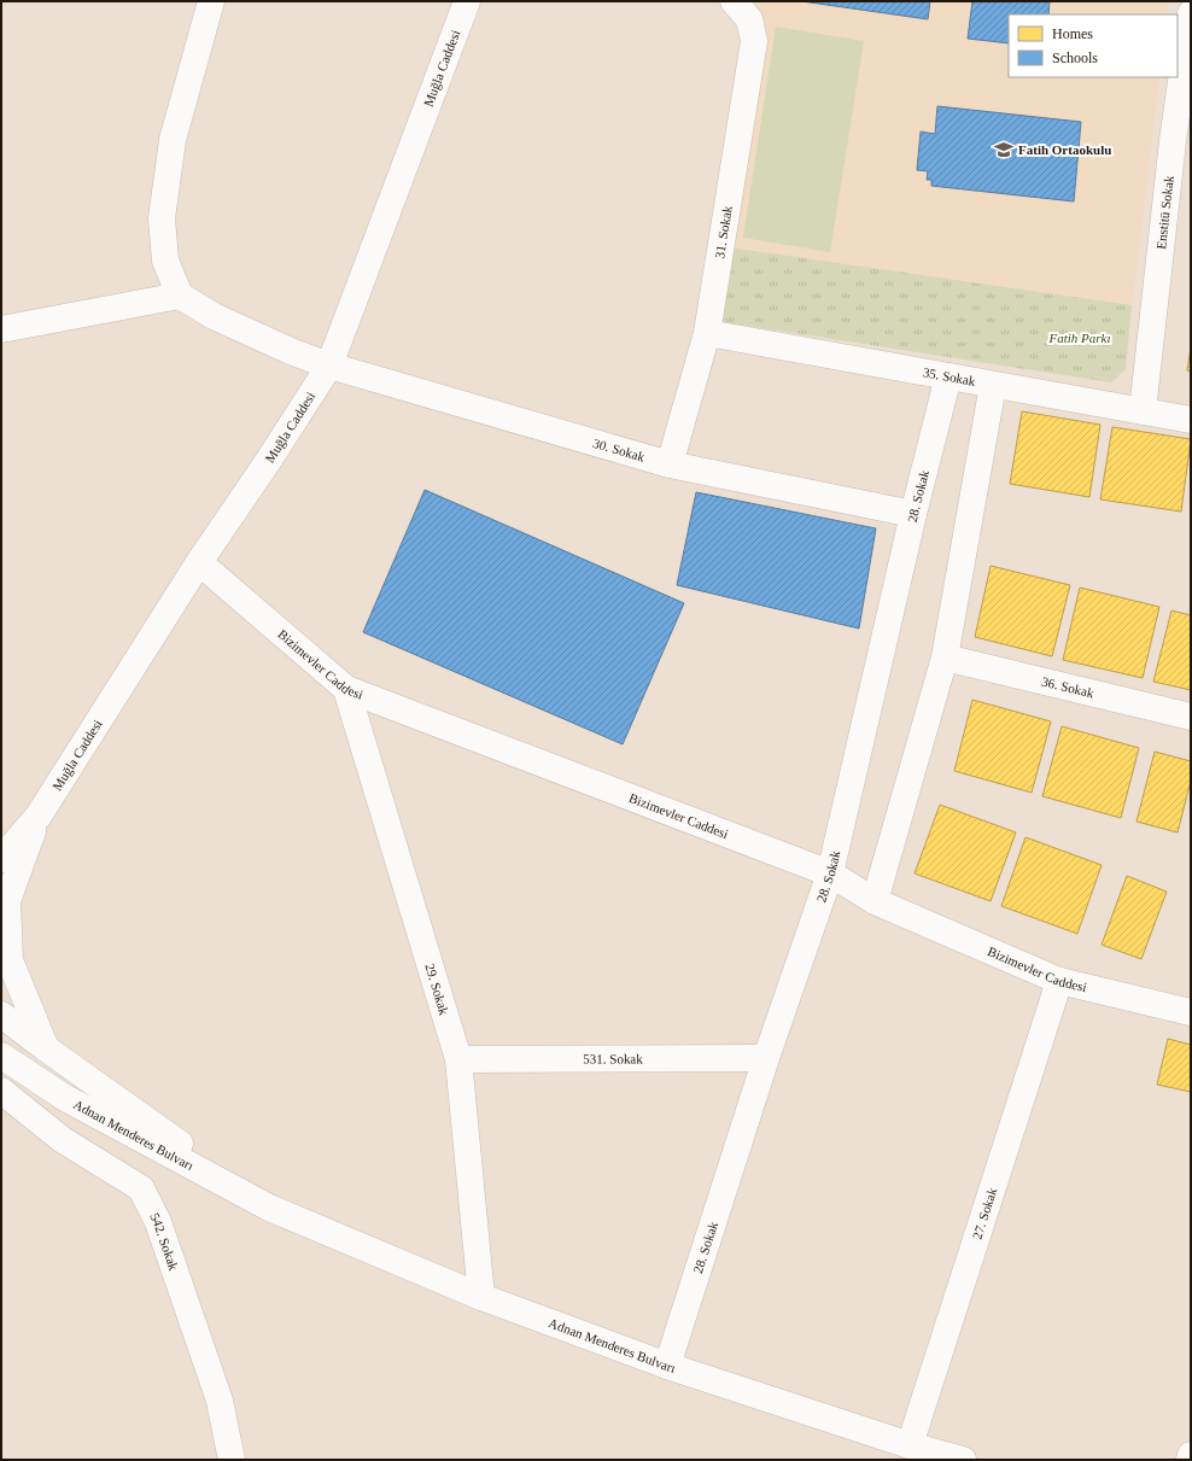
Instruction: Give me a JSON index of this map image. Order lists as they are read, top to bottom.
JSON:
{
  "streets": {
    "street": [
      "Muğla Caddesi",
      "Enstitü Sokak",
      "31. Sokak",
      "35. Sokak",
      "30. Sokak",
      "28. Sokak",
      "Bizimevler Caddesi",
      "36. Sokak",
      "29. Sokak",
      "531. Sokak",
      "Adnan Menderes Bulvarı",
      "27. Sokak",
      "542. Sokak"
    ]
  },
  "crossings": [
    ["Muğla Caddesi", "30. Sokak"],
    ["Muğla Caddesi", "Bizimevler Caddesi"],
    ["Muğla Caddesi", "Adnan Menderes Bulvarı"],
    ["Enstitü Sokak", "35. Sokak"],
    ["31. Sokak", "35. Sokak"],
    ["31. Sokak", "30. Sokak"],
    ["35. Sokak", "28. Sokak"],
    ["30. Sokak", "28. Sokak"],
    ["28. Sokak", "Bizimevler Caddesi"],
    ["28. Sokak", "531. Sokak"],
    ["28. Sokak", "Adnan Menderes Bulvarı"],
    ["Bizimevler Caddesi", "29. Sokak"],
    ["Bizimevler Caddesi", "27. Sokak"],
    ["29. Sokak", "531. Sokak"],
    ["29. Sokak", "Adnan Menderes Bulvarı"],
    ["Adnan Menderes Bulvarı", "27. Sokak"]
  ],
  "parks": ["Fatih Parkı"],
  "places": {
    "school or university": ["Fatih Ortaokulu"]
  },
  "legend": ["Homes", "Schools"]
}
